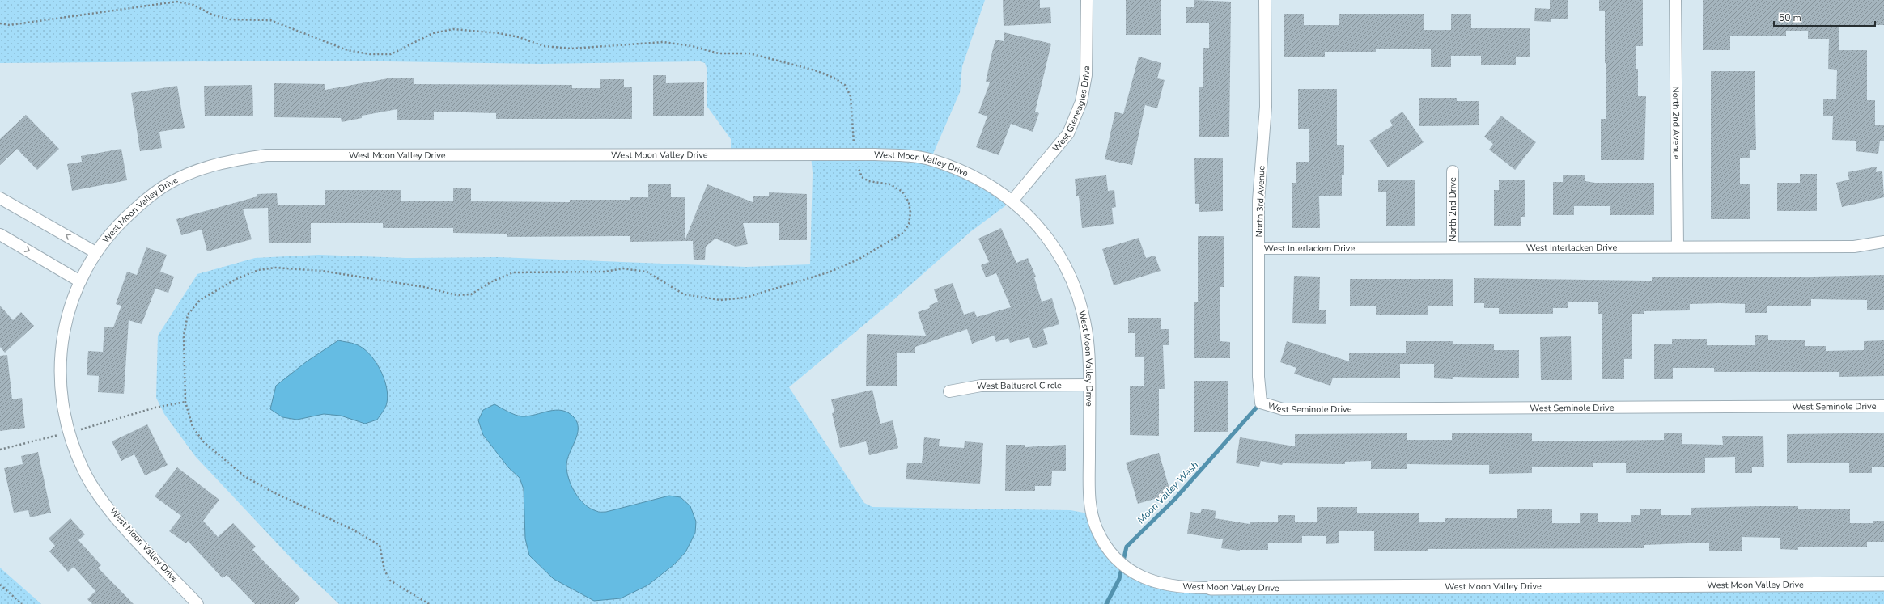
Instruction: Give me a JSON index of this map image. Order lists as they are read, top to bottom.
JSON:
{
  "streets": {
    "street": [
      "West Gleneagles Drive",
      "North 2nd Avenue",
      "West Moon Valley Drive",
      "North 3rd Avenue",
      "North 2nd Drive",
      "West Interlacken Drive",
      "West Baltusrol Circle",
      "West Seminole Drive"
    ]
  },
  "crossings": [
    ["West Gleneagles Drive", "West Moon Valley Drive"],
    ["North 2nd Avenue", "West Interlacken Drive"],
    ["West Moon Valley Drive", "West Baltusrol Circle"],
    ["North 3rd Avenue", "West Interlacken Drive"],
    ["North 3rd Avenue", "West Seminole Drive"],
    ["North 2nd Drive", "West Interlacken Drive"]
  ],
  "water": ["Moon Valley Wash"],
  "scale_bar": "50 m"
}
